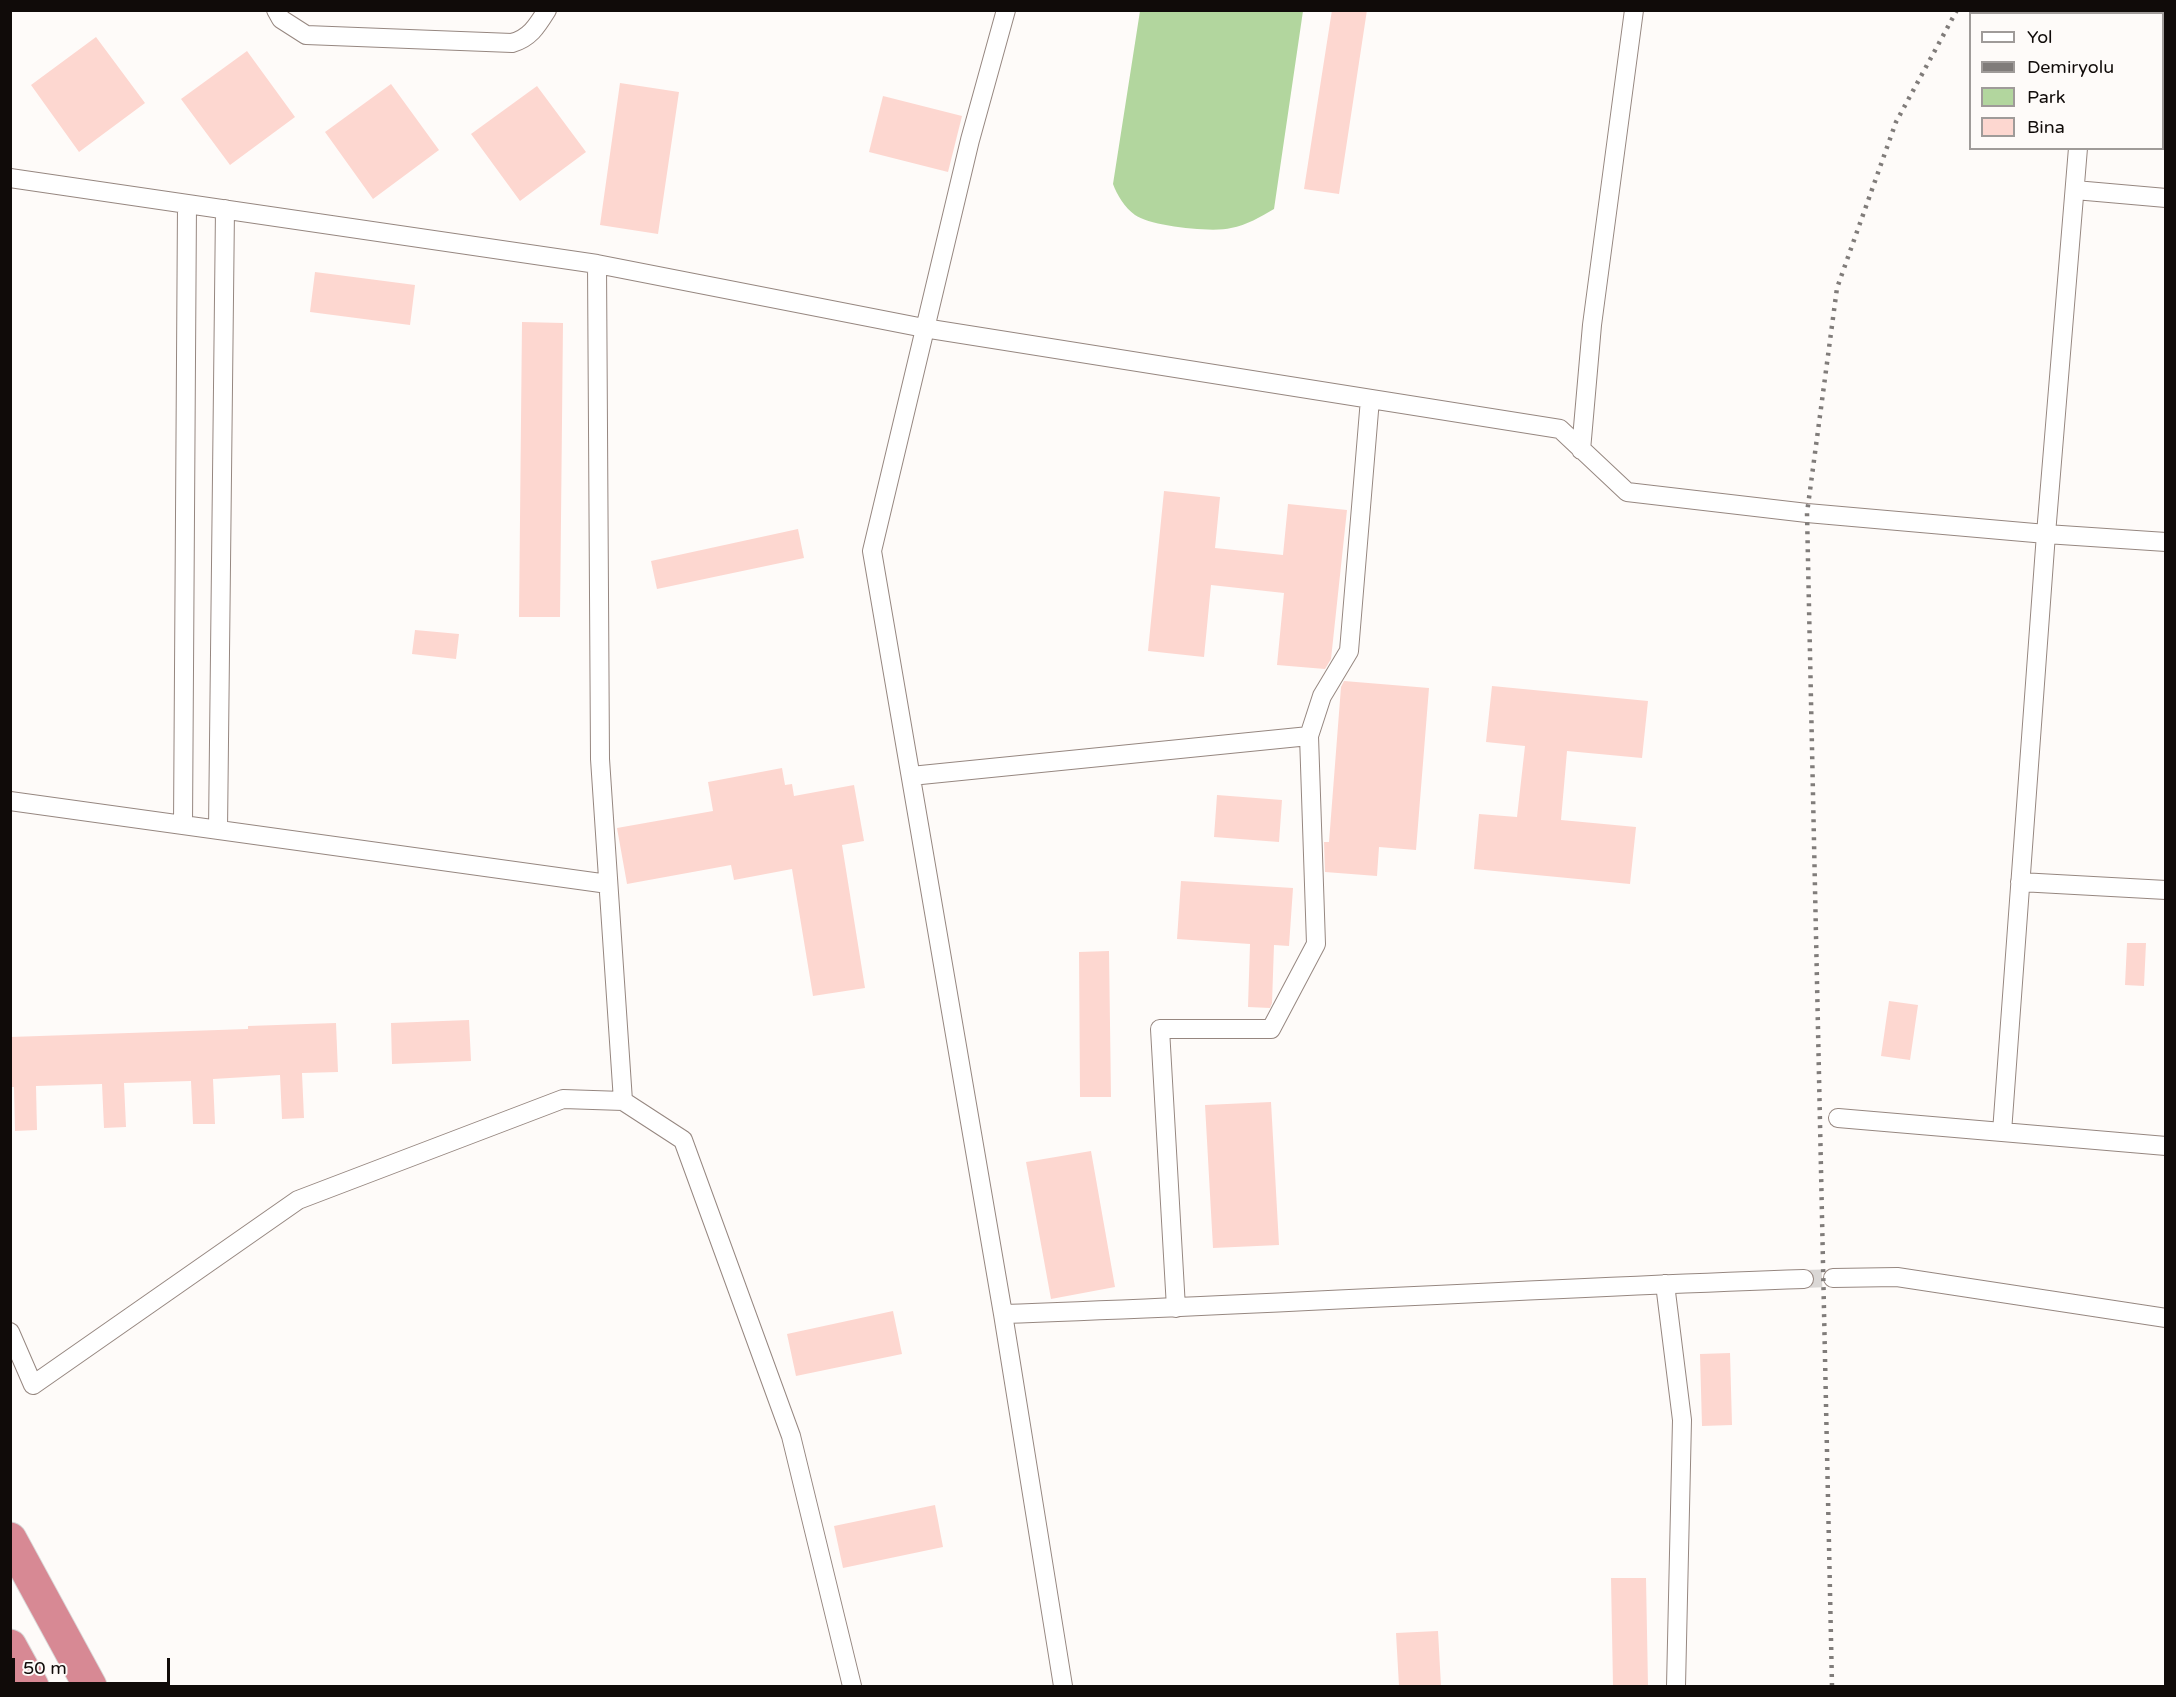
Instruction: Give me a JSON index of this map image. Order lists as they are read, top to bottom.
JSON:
{
  "legend": [
    "Yol",
    "Demiryolu",
    "Park",
    "Bina"
  ],
  "scale_bar": "50 m"
}
